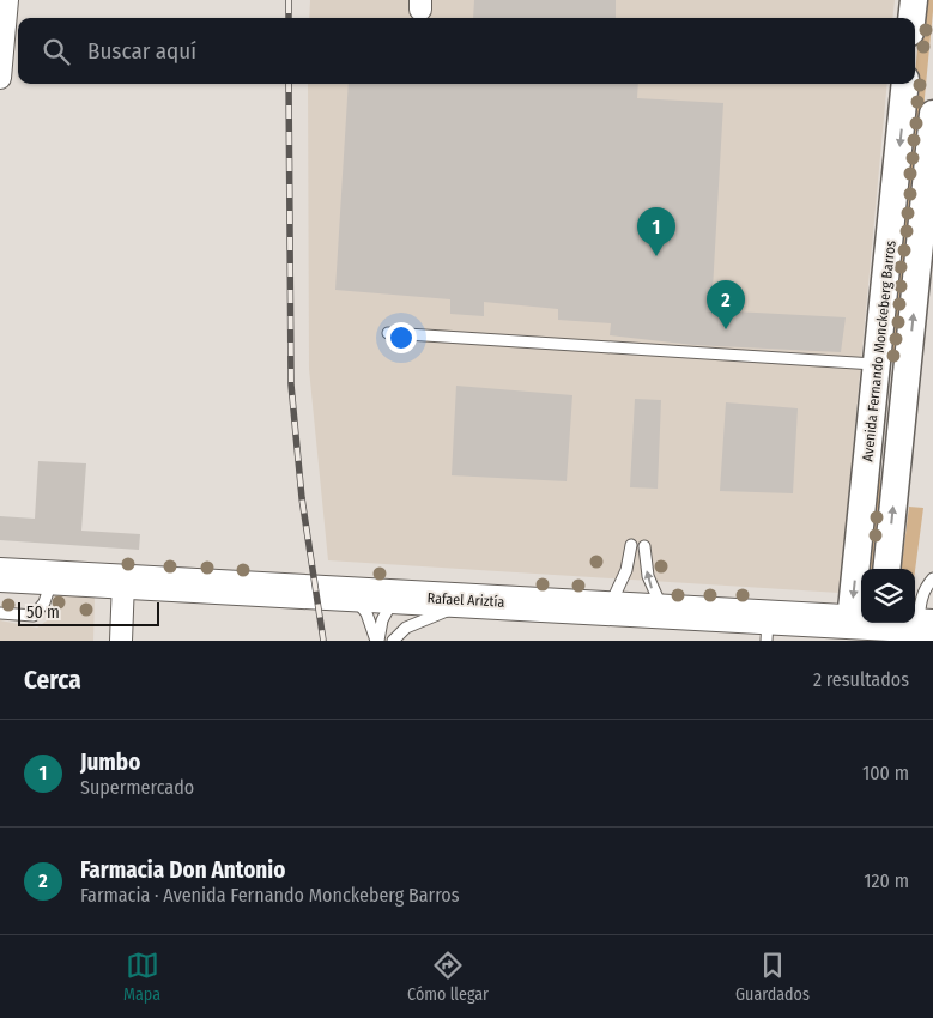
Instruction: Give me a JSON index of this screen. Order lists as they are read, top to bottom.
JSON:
{
  "streets": {
    "main road": ["Rafael Ariztía"],
    "street": ["Avenida Fernando Monckeberg Barros"]
  },
  "scale_bar": "50 m",
  "page": {
    "search": "Buscar aquí",
    "pins": ["1", "2"],
    "scale": "50 m",
    "heading": ["Cerca", "2 resultados"],
    "list": [
      {
        "mark": "1",
        "name": "Jumbo",
        "note": "Supermercado",
        "value": "100 m"
      },
      {
        "mark": "2",
        "name": "Farmacia Don Antonio",
        "note": "Farmacia · Avenida Fernando Monckeberg Barros",
        "value": "120 m"
      }
    ],
    "nav": ["Mapa", "Cómo llegar", "Guardados"]
  }
}
